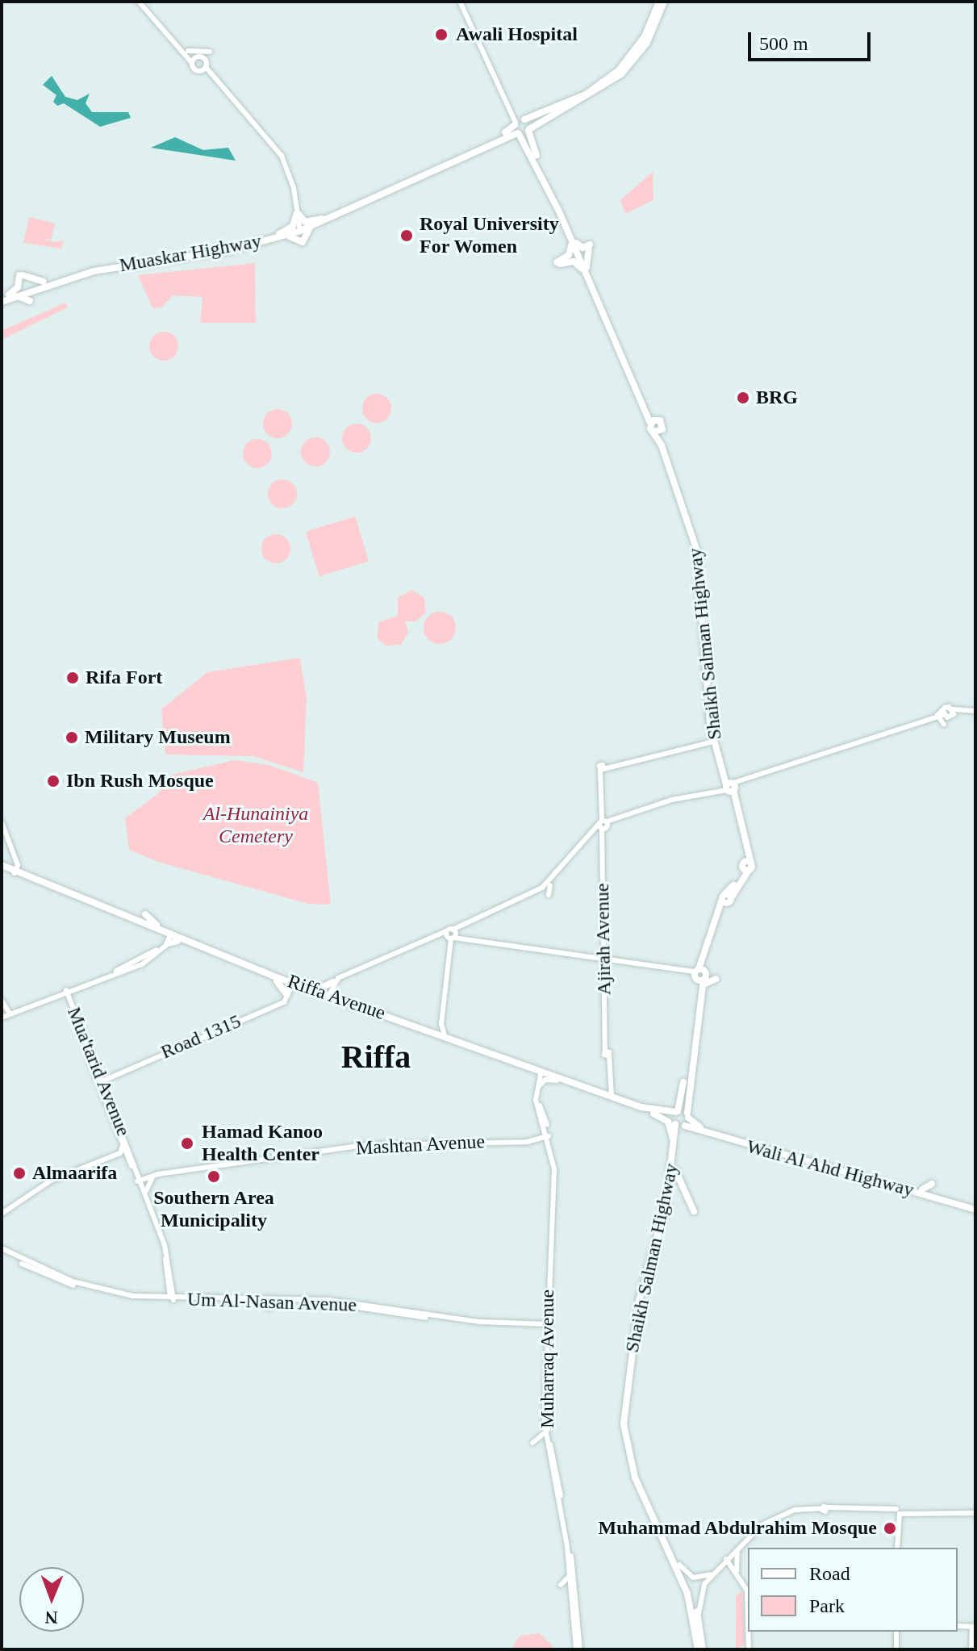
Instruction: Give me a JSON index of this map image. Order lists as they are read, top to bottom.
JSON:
{
  "streets": {
    "main road": [
      "Muaskar Highway",
      "Shaikh Salman Highway",
      "Riffa Avenue",
      "Wali Al Ahd Highway"
    ],
    "street": [
      "Ajirah Avenue",
      "Road 1315",
      "Mua'tarid Avenue",
      "Mashtan Avenue",
      "Um Al-Nasan Avenue",
      "Muharraq Avenue"
    ]
  },
  "crossings": [
    ["Shaikh Salman Highway", "Ajirah Avenue"],
    ["Shaikh Salman Highway", "Riffa Avenue"],
    ["Shaikh Salman Highway", "Wali Al Ahd Highway"],
    ["Ajirah Avenue", "Riffa Avenue"],
    ["Riffa Avenue", "Road 1315"],
    ["Riffa Avenue", "Wali Al Ahd Highway"],
    ["Riffa Avenue", "Muharraq Avenue"],
    ["Road 1315", "Mua'tarid Avenue"],
    ["Mua'tarid Avenue", "Mashtan Avenue"],
    ["Mua'tarid Avenue", "Um Al-Nasan Avenue"],
    ["Mashtan Avenue", "Muharraq Avenue"],
    ["Um Al-Nasan Avenue", "Muharraq Avenue"]
  ],
  "districts": ["Riffa"],
  "parks": ["Al-Hunainiya Cemetery"],
  "places": [
    "Awali Hospital",
    "Royal University For Women",
    "BRG",
    "Rifa Fort",
    "Military Museum",
    "Ibn Rush Mosque",
    "Hamad Kanoo Health Center",
    "Almaarifa",
    "Southern Area Municipality",
    "Muhammad Abdulrahim Mosque"
  ],
  "legend": ["Road", "Park"],
  "scale_bar": "500 m",
  "north": "bottom"
}
